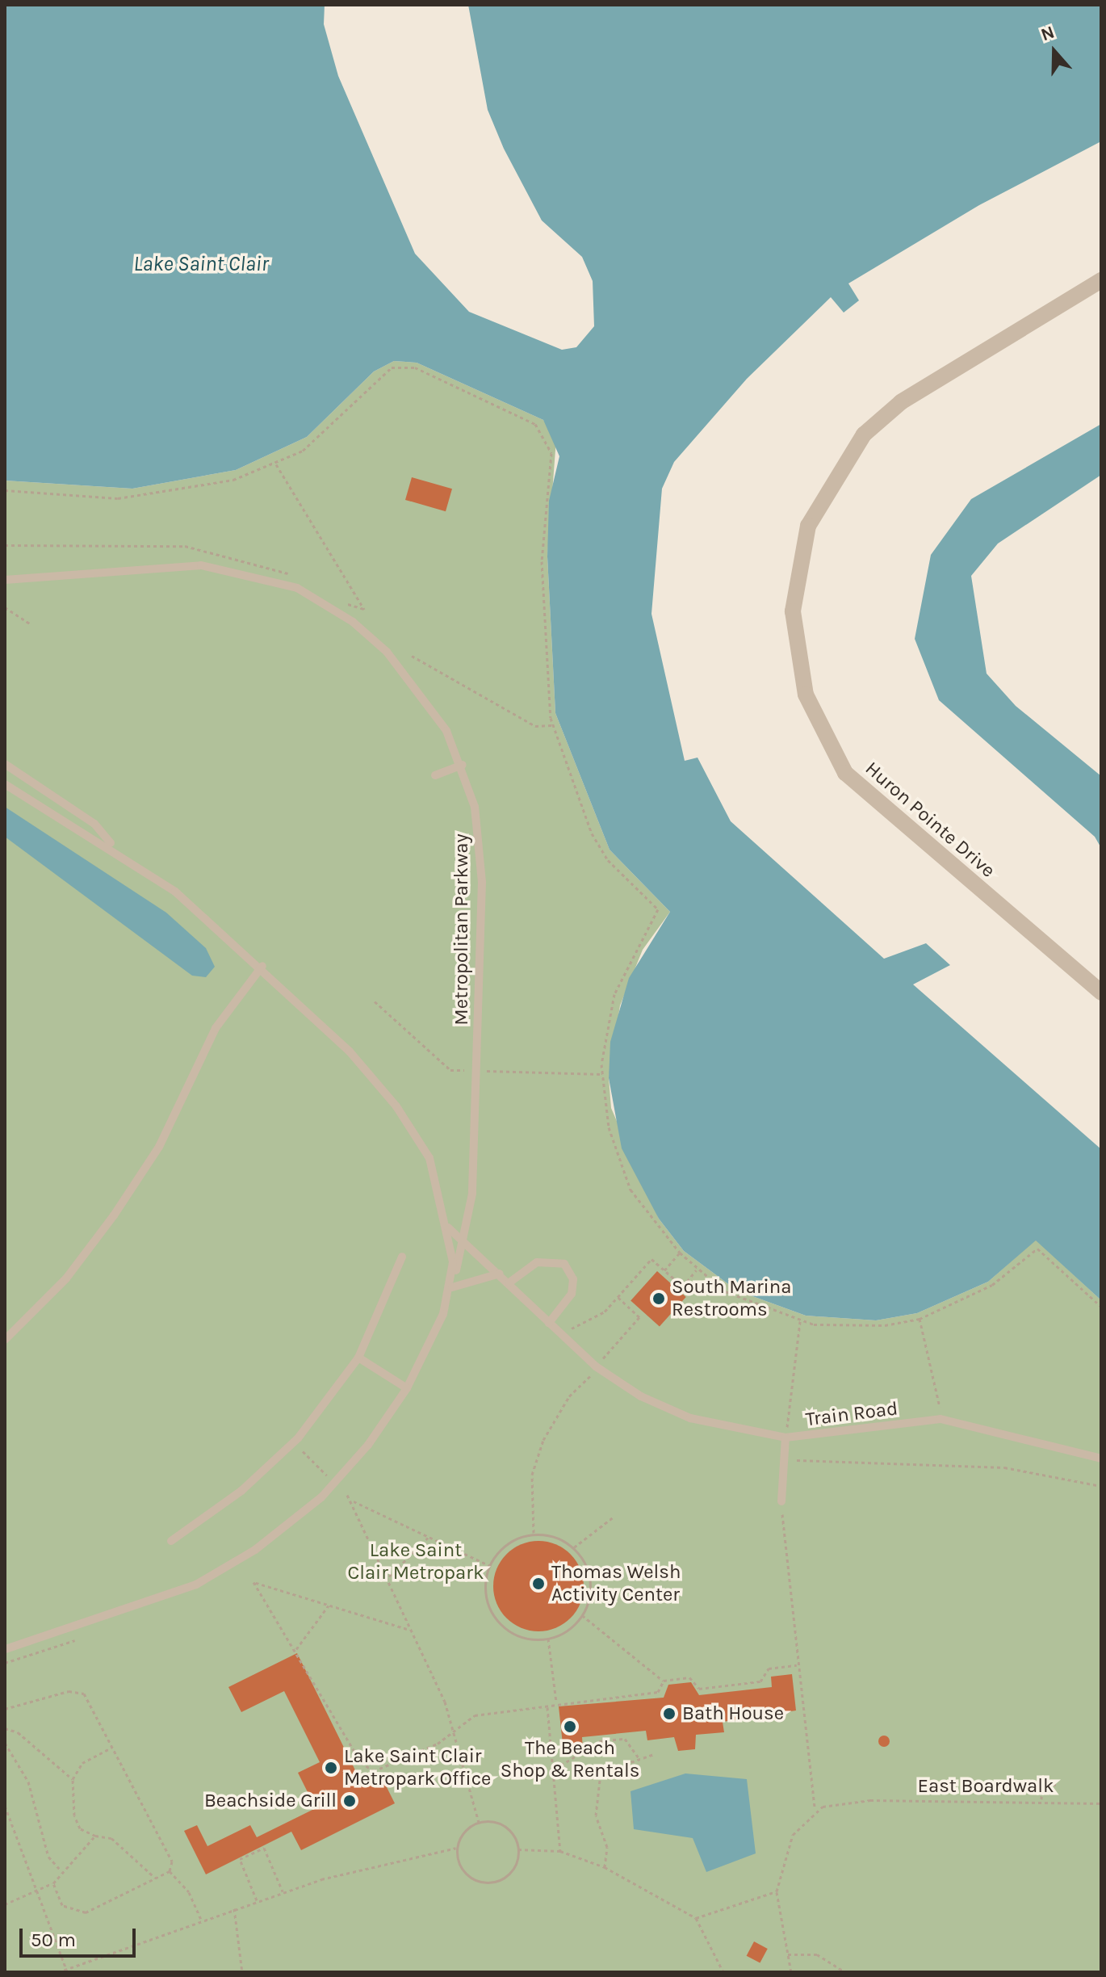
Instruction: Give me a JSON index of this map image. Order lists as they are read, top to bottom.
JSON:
{
  "streets": {
    "street": ["Huron Pointe Drive"],
    "lane": ["Metropolitan Parkway", "Train Road"],
    "path": ["East Boardwalk"]
  },
  "crossings": [
    ["Metropolitan Parkway", "Train Road"]
  ],
  "water": ["Lake Saint Clair"],
  "parks": ["Lake Saint Clair Metropark"],
  "places": [
    "South Marina Restrooms",
    "Thomas Welsh Activity Center",
    "Bath House",
    "The Beach Shop & Rentals",
    "Lake Saint Clair Metropark Office",
    "Beachside Grill"
  ],
  "scale_bar": "50 m",
  "north": "top"
}
